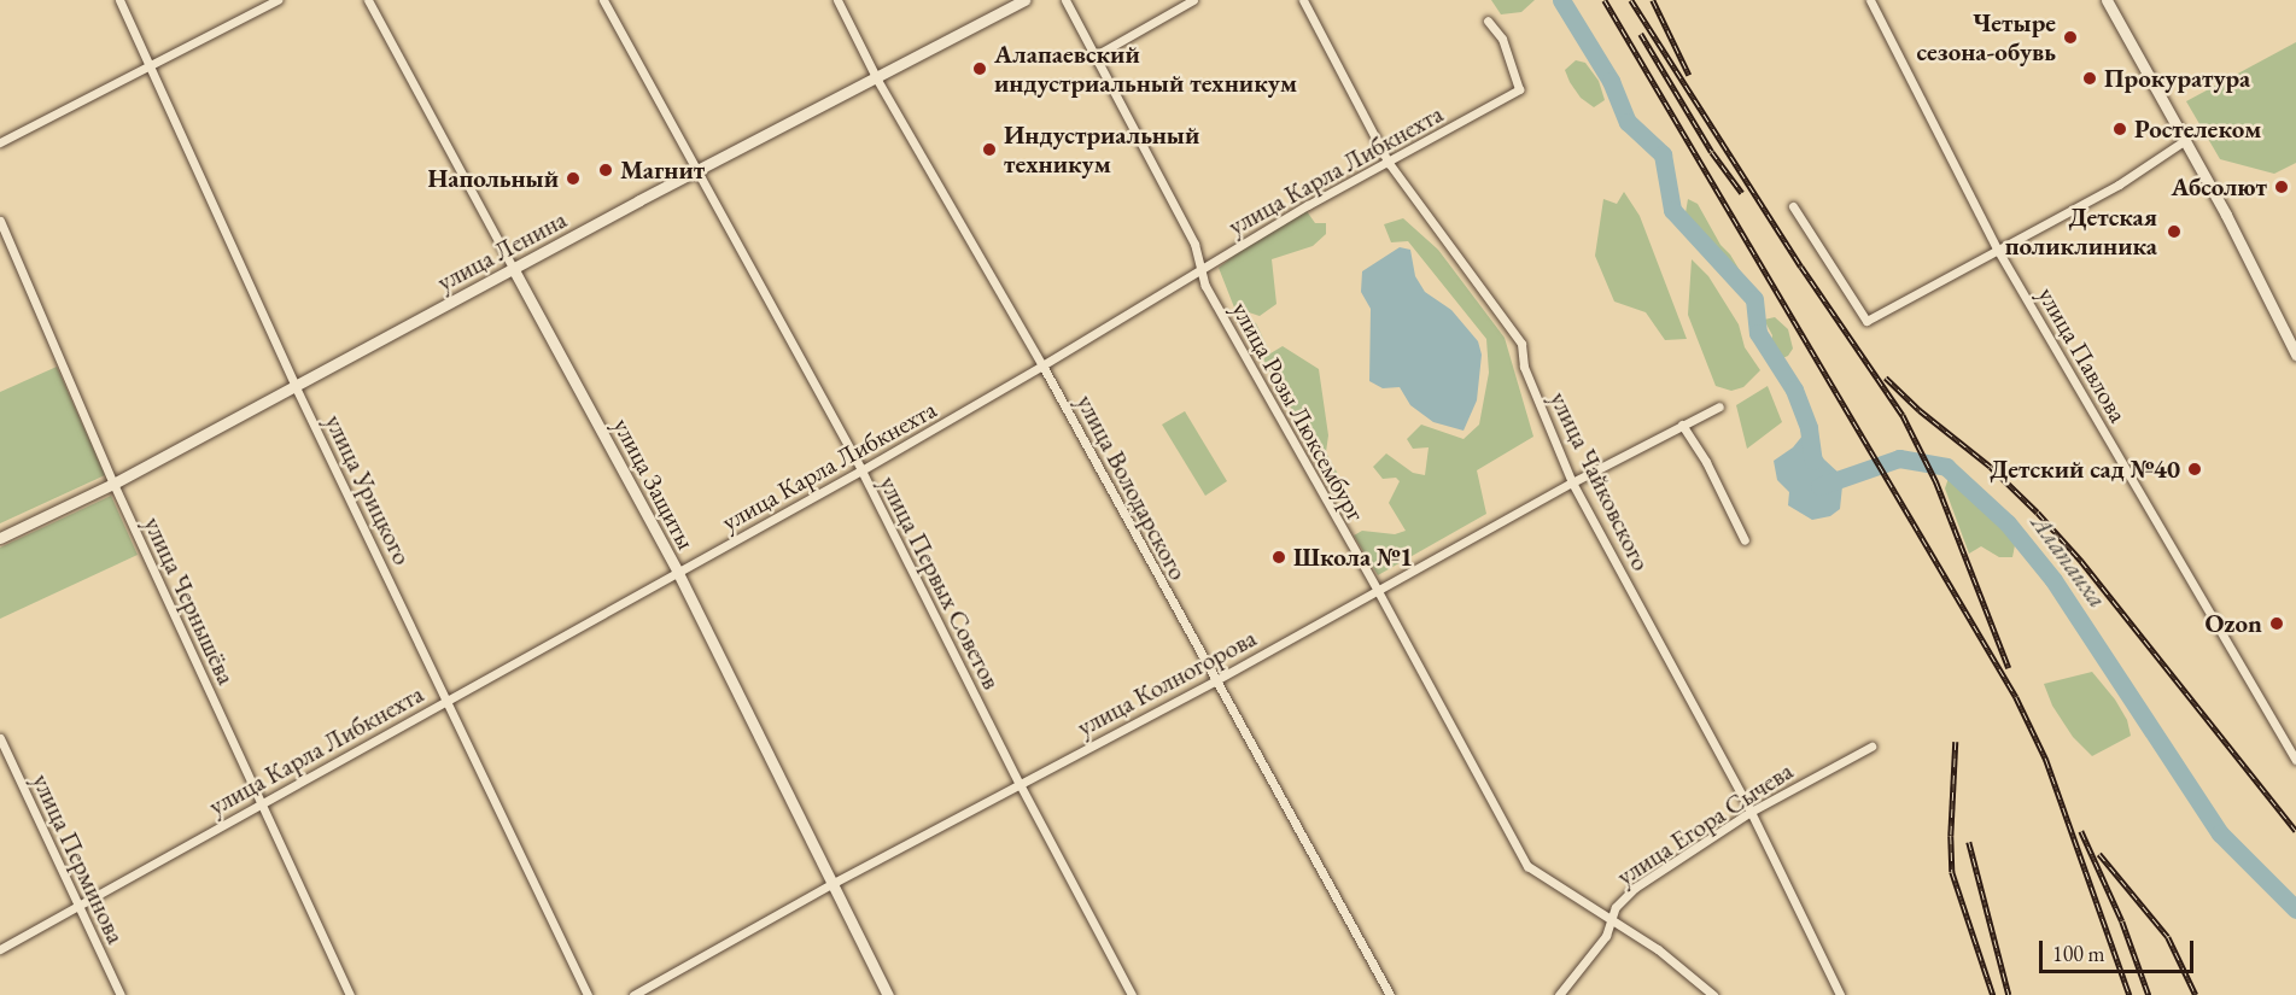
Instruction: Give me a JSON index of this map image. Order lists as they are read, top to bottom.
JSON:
{
  "streets": {
    "street": [
      "улица Карла Либкнехта",
      "улица Ленина",
      "улица Павлова",
      "улица Розы Люксембург",
      "улица Чайковского",
      "улица Защиты",
      "улица Володарского",
      "улица Урицкого",
      "улица Первых Советов",
      "улица Чернышёва",
      "улица Колногорова",
      "улица Егора Сычева",
      "улица Перминова"
    ]
  },
  "crossings": [
    ["улица Карла Либкнехта", "улица Розы Люксембург"],
    ["улица Карла Либкнехта", "улица Чайковского"],
    ["улица Карла Либкнехта", "улица Защиты"],
    ["улица Карла Либкнехта", "улица Володарского"],
    ["улица Карла Либкнехта", "улица Урицкого"],
    ["улица Карла Либкнехта", "улица Первых Советов"],
    ["улица Карла Либкнехта", "улица Чернышёва"],
    ["улица Карла Либкнехта", "улица Перминова"],
    ["улица Ленина", "улица Защиты"],
    ["улица Ленина", "улица Володарского"],
    ["улица Ленина", "улица Урицкого"],
    ["улица Ленина", "улица Первых Советов"],
    ["улица Ленина", "улица Чернышёва"],
    ["улица Розы Люксембург", "улица Колногорова"],
    ["улица Розы Люксембург", "улица Егора Сычева"],
    ["улица Чайковского", "улица Колногорова"],
    ["улица Чайковского", "улица Егора Сычева"],
    ["улица Защиты", "улица Колногорова"],
    ["улица Володарского", "улица Колногорова"],
    ["улица Первых Советов", "улица Колногорова"]
  ],
  "water": ["Алапаиха"],
  "places": [
    "Четыре сезона-обувь",
    "Алапаевский индустриальный техникум",
    "Прокуратура",
    "Ростелеком",
    "Индустриальный техникум",
    "Магнит",
    "Напольный",
    "Абсолют",
    "Детская поликлиника",
    "Детский сад №40",
    "Школа №1",
    "Ozon"
  ],
  "scale_bar": "100 m"
}
